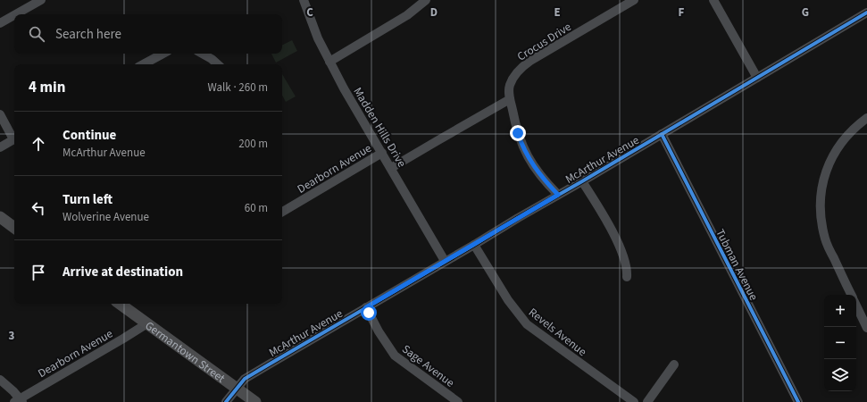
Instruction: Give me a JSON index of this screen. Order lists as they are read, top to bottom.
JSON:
{
  "streets": {
    "main road": ["Germantown Street"],
    "street": [
      "Crocus Drive",
      "Madden Hills Drive",
      "McArthur Avenue",
      "Dearborn Avenue",
      "Tubman Avenue",
      "Revels Avenue",
      "Sage Avenue"
    ]
  },
  "crossings": [
    ["Crocus Drive", "McArthur Avenue"],
    ["Madden Hills Drive", "McArthur Avenue"],
    ["Madden Hills Drive", "Dearborn Avenue"],
    ["McArthur Avenue", "Tubman Avenue"],
    ["McArthur Avenue", "Revels Avenue"],
    ["McArthur Avenue", "Germantown Street"],
    ["McArthur Avenue", "Sage Avenue"],
    ["Dearborn Avenue", "Germantown Street"]
  ],
  "page": {
    "search": "Search here",
    "heading": ["4 min", "Walk · 260 m"],
    "list": [
      ["Continue", "McArthur Avenue", "200 m"],
      ["Turn left", "Wolverine Avenue", "60 m"],
      "Arrive at destination"
    ],
    "map_buttons": ["+", "−"]
  },
  "grid": {
    "columns": [
      "C",
      "D",
      "E",
      "F",
      "G"
    ],
    "rows": ["3"]
  }
}
